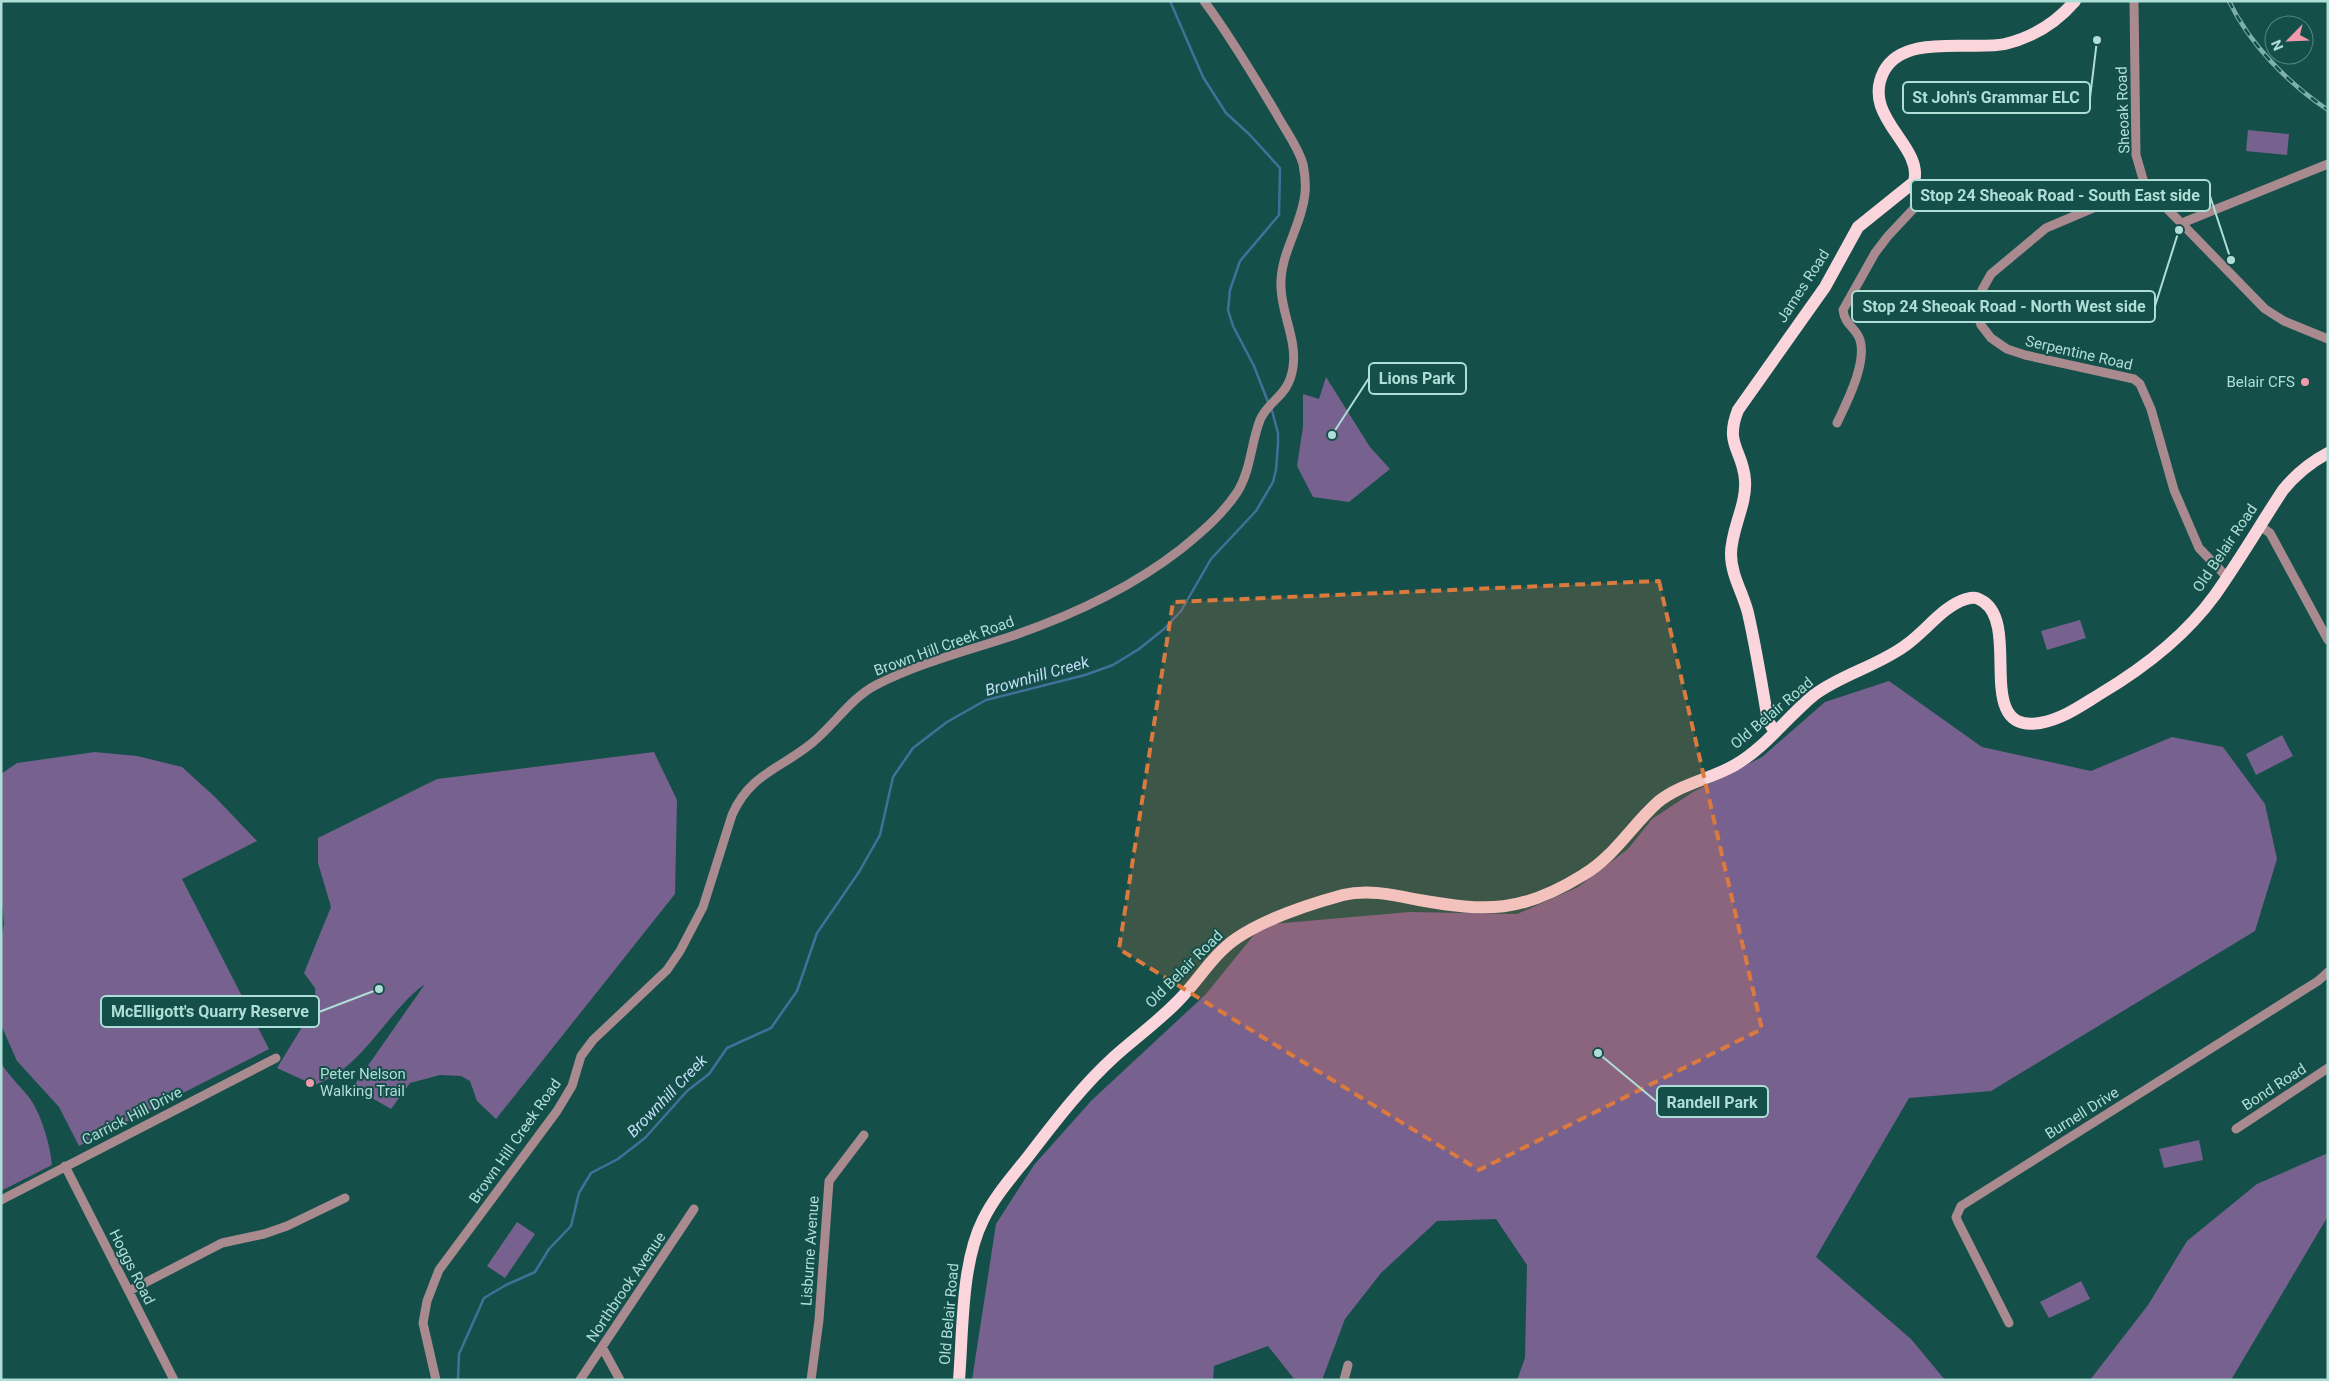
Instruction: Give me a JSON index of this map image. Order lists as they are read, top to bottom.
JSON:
{
  "streets": {
    "main road": ["James Road", "Old Belair Road"],
    "street": [
      "Sheoak Road",
      "Serpentine Road",
      "Brown Hill Creek Road",
      "Bond Road",
      "Burnell Drive",
      "Carrick Hill Drive",
      "Lisburne Avenue",
      "Hoggs Road",
      "Northbrook Avenue"
    ]
  },
  "crossings": [
    ["Sheoak Road", "Serpentine Road"],
    ["James Road", "Old Belair Road"],
    ["Serpentine Road", "Old Belair Road"],
    ["Carrick Hill Drive", "Hoggs Road"]
  ],
  "water": ["Brownhill Creek"],
  "places": [
    "St John's Grammar ELC",
    "Stop 24 Sheoak Road - North West side",
    "Stop 24 Sheoak Road - South East side",
    "Belair CFS",
    "Lions Park",
    "McElligott's Quarry Reserve",
    "Randell Park",
    "Peter Nelson Walking Trail"
  ],
  "north": "bottom left"
}
